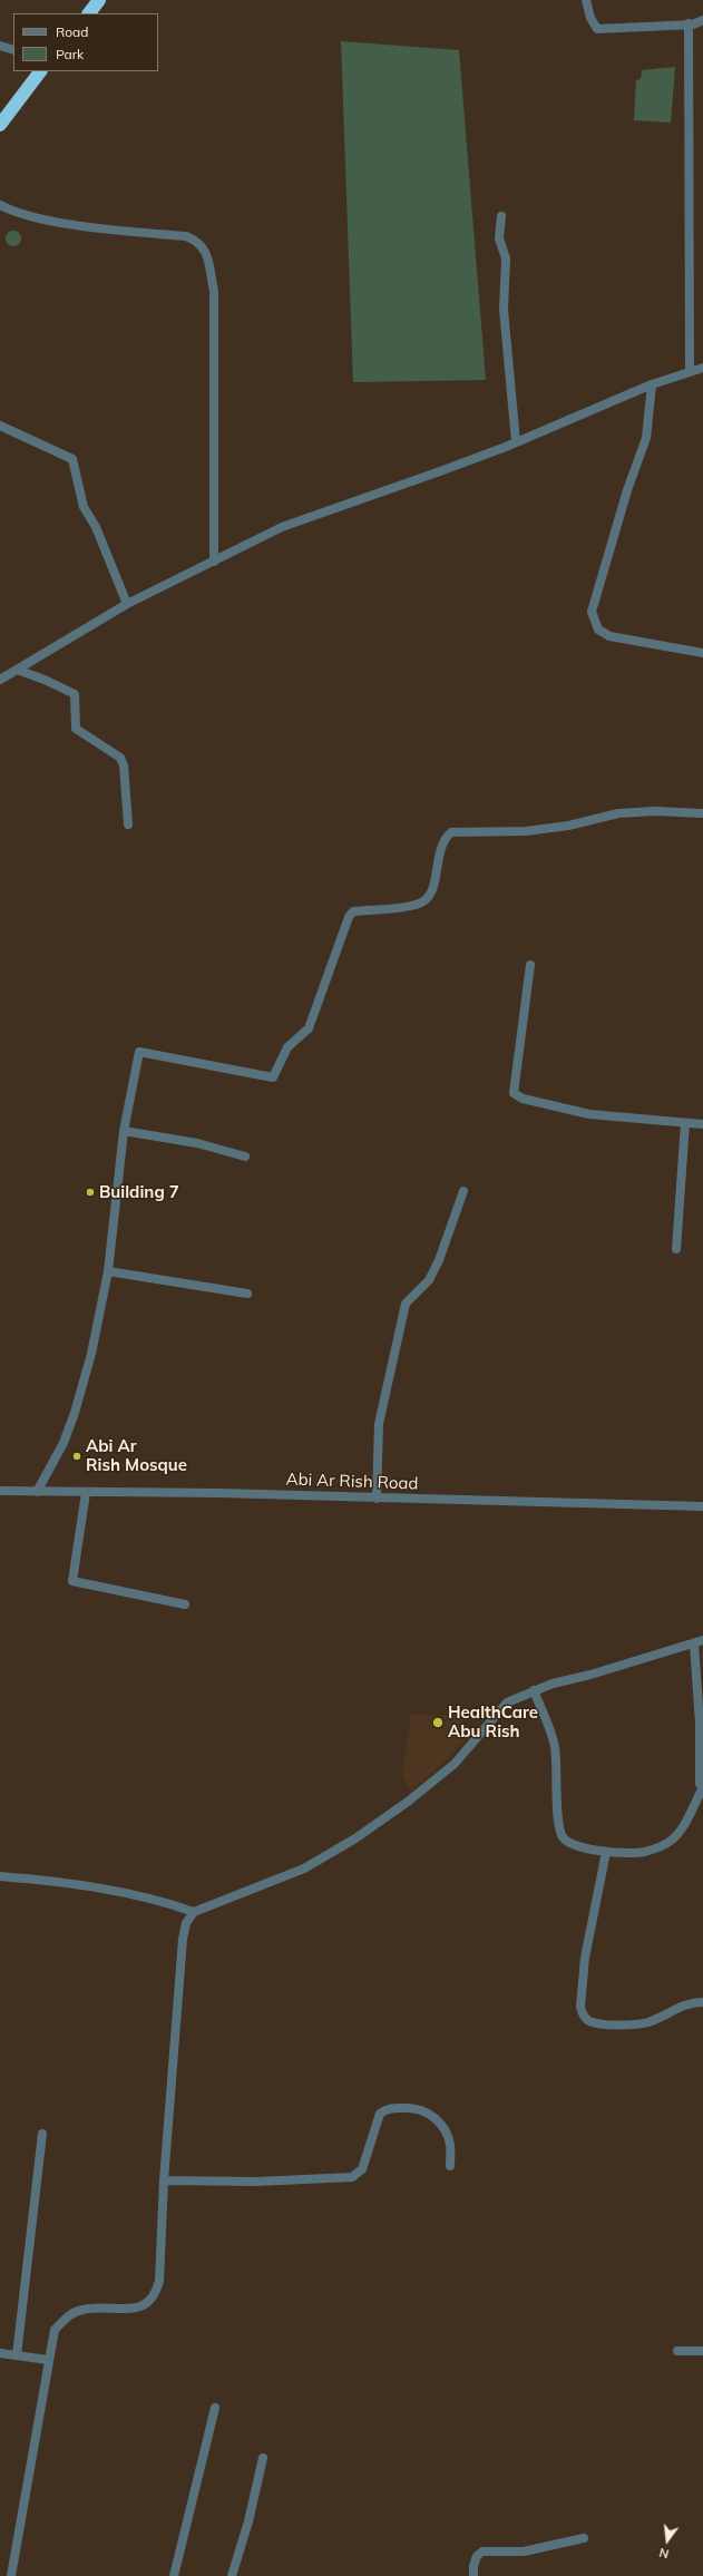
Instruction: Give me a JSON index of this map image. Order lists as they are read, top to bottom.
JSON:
{
  "streets": {
    "street": ["Abi Ar Rish Road"]
  },
  "places": ["Building 7", "Abi Ar Rish Mosque", "HealthCare Abu Rish"],
  "legend": ["Road", "Park"],
  "north": "bottom"
}
